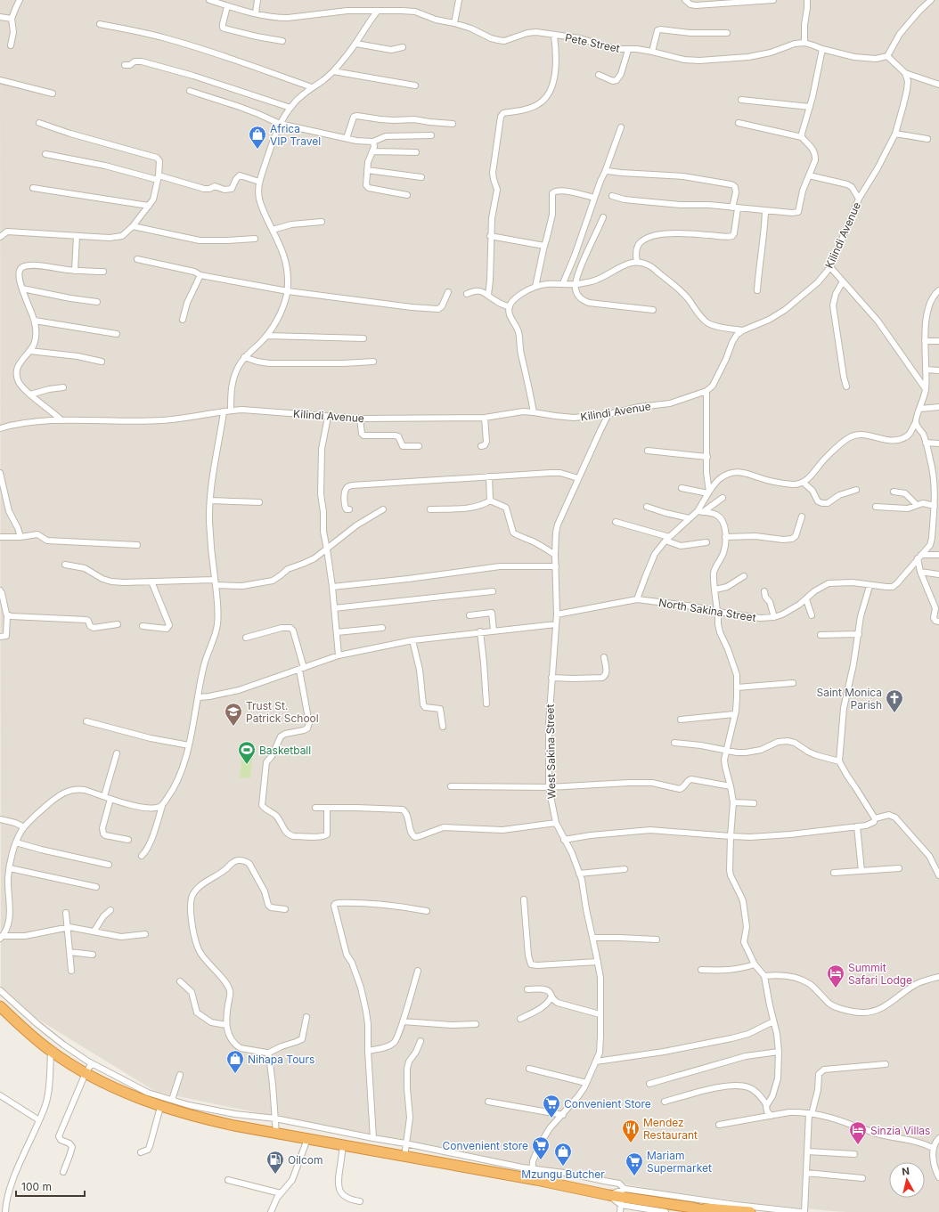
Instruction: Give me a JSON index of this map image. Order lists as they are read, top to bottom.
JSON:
{
  "streets": {
    "street": [
      "Pete Street",
      "Kilindi Avenue",
      "North Sakina Street",
      "West Sakina Street"
    ]
  },
  "crossings": [
    ["Kilindi Avenue", "West Sakina Street"],
    ["North Sakina Street", "West Sakina Street"]
  ],
  "places": {
    "shop": ["Africa VIP Travel", "Nihapa Tours", "Mzungu Butcher"],
    "church": ["Saint Monica Parish"],
    "school or university": ["Trust St. Patrick School"],
    "sports": ["Basketball"],
    "hotel": ["Summit Safari Lodge", "Sinzia Villas"],
    "supermarket": ["Convenient Store", "Convenient store", "Mariam Supermarket"],
    "restaurant": ["Mendez Restaurant"],
    "fuel station": ["Oilcom"]
  },
  "scale_bar": "100 m",
  "north": "top"
}
